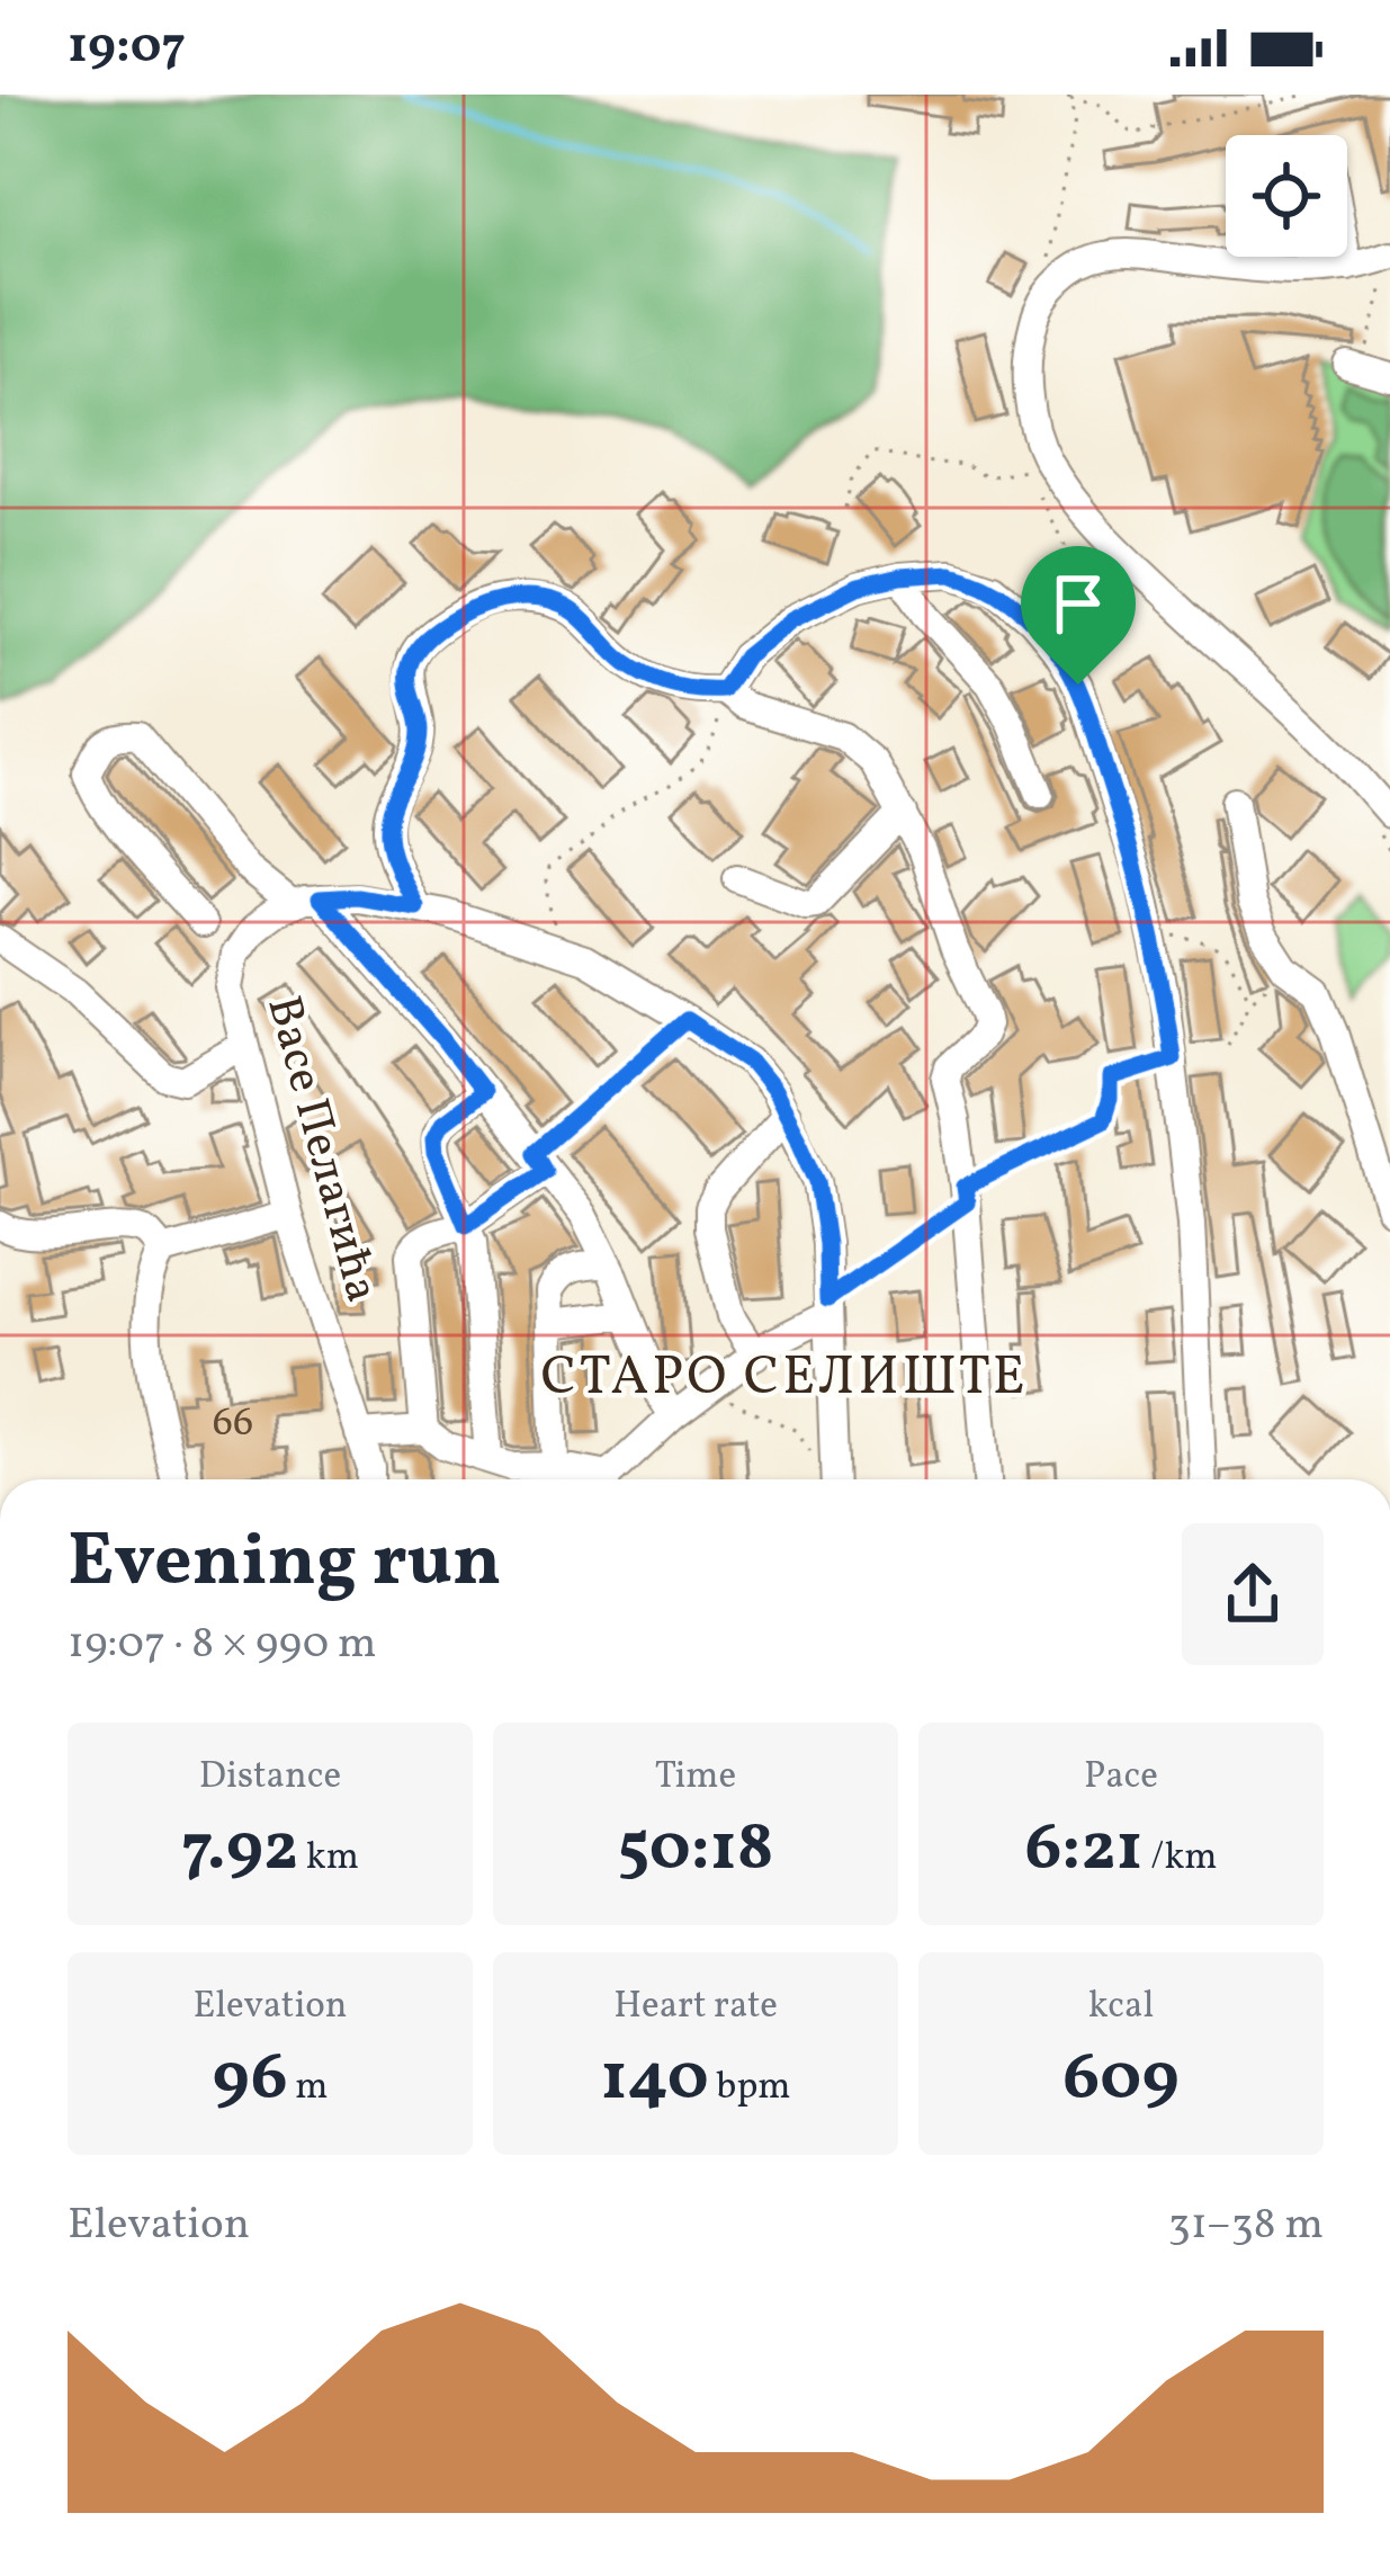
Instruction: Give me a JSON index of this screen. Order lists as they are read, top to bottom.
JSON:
{
  "streets": {
    "street": ["Васе Пелагића"]
  },
  "districts": ["СТАРО СЕЛИШТЕ"],
  "house_numbers": ["66"],
  "page": {
    "status": "19:07",
    "heading": ["Evening run", "19:07 · 8 × 990 m"],
    "stats": [
      ["Distance", "7.92 km"],
      ["Time", "50:18"],
      ["Pace", "6:21 /km"],
      ["Elevation", "96 m"],
      ["Heart rate", "140 bpm"],
      ["kcal", "609"]
    ],
    "chart": ["Elevation", "31–38 m"]
  }
}
